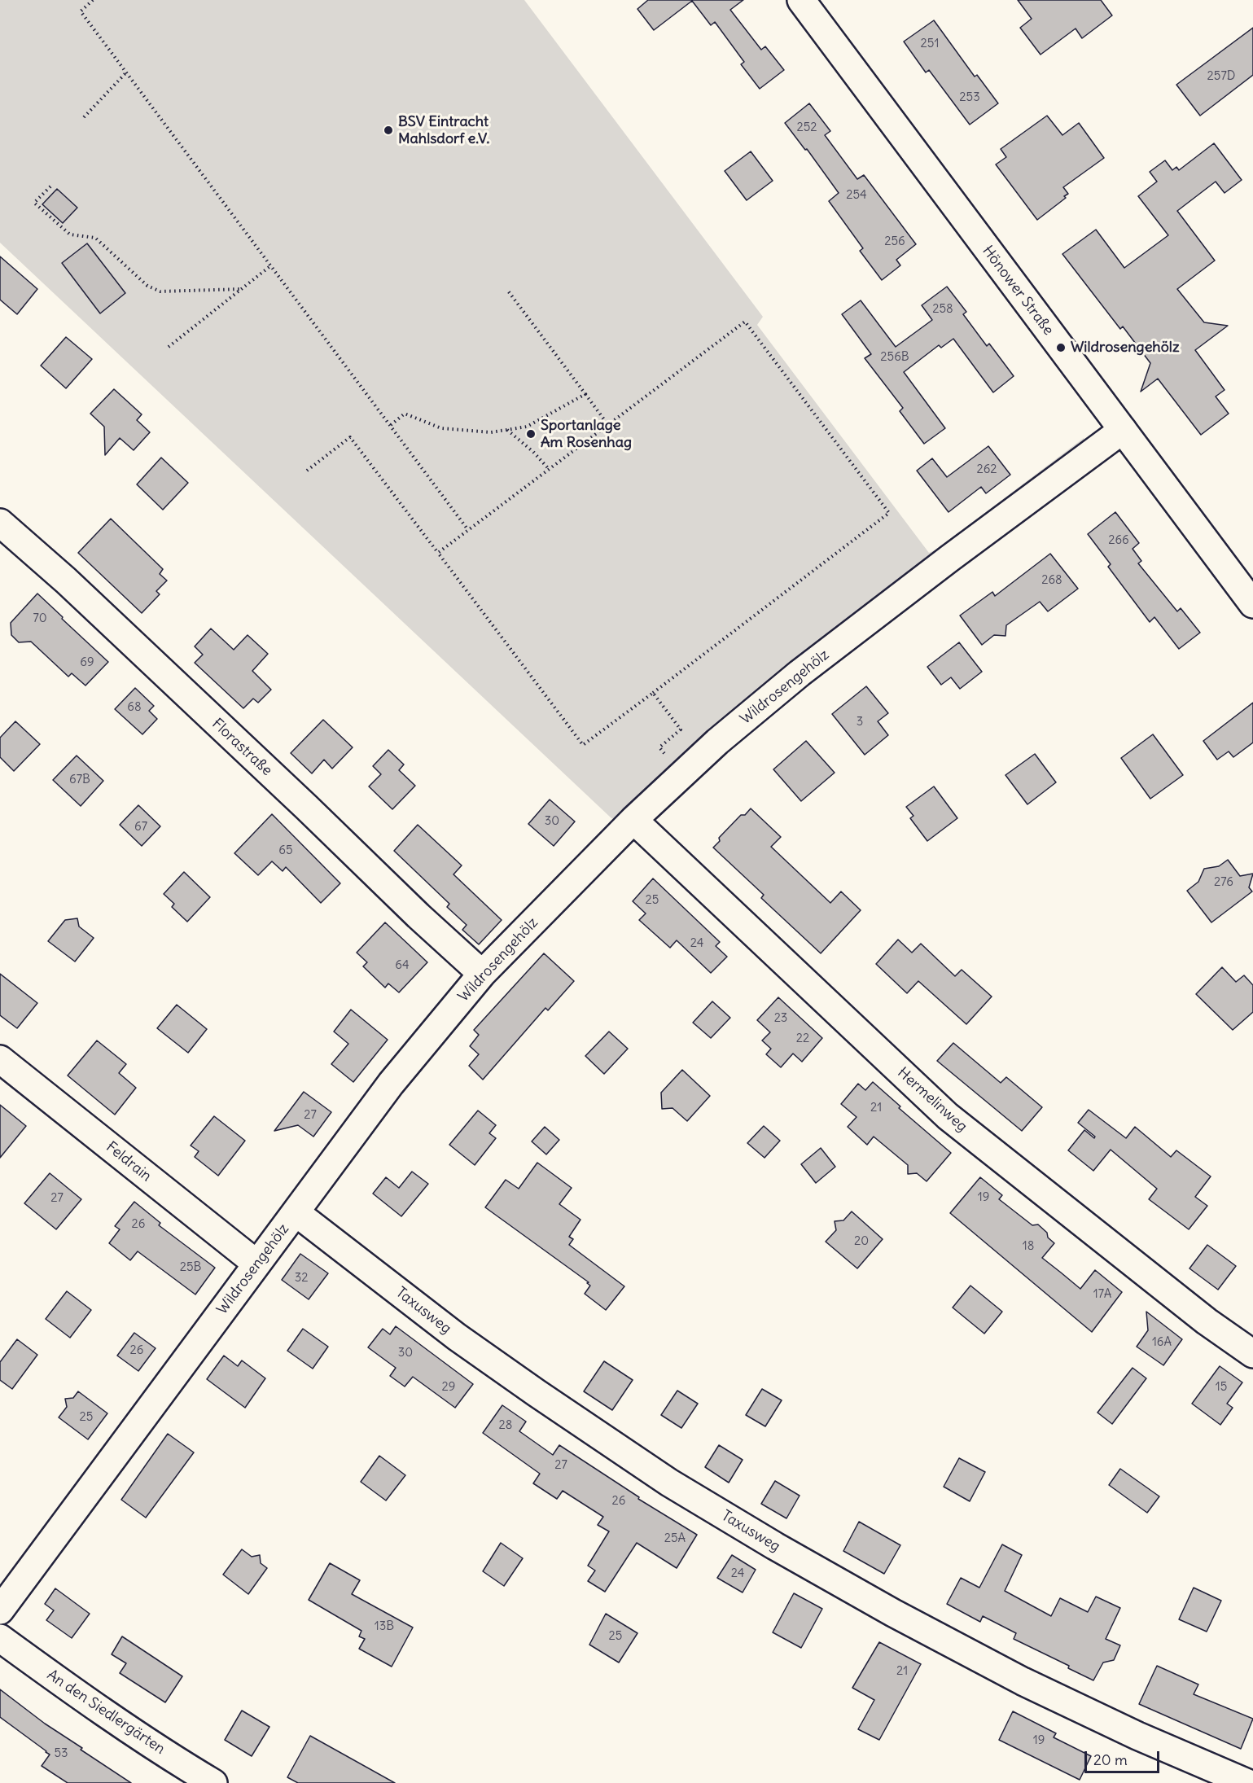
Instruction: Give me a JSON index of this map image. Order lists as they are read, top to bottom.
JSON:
{
  "streets": {
    "street": [
      "Hönower Straße",
      "Wildrosengehölz",
      "Florastraße",
      "Hermelinweg",
      "Feldrain",
      "Taxusweg",
      "An den Siedlergärten"
    ]
  },
  "crossings": [
    ["Hönower Straße", "Wildrosengehölz"],
    ["Wildrosengehölz", "Florastraße"],
    ["Wildrosengehölz", "Hermelinweg"],
    ["Wildrosengehölz", "Feldrain"],
    ["Wildrosengehölz", "Taxusweg"]
  ],
  "places": ["BSV Eintracht Mahlsdorf e.V.", "Wildrosengehölz", "Sportanlage Am Rosenhag"],
  "house_numbers": [
    "251",
    "257D",
    "253",
    "252",
    "254",
    "256",
    "258",
    "256B",
    "262",
    "266",
    "268",
    "70",
    "69",
    "68",
    "3",
    "67B",
    "30",
    "67",
    "65",
    "276",
    "25",
    "24",
    "64",
    "23",
    "22",
    "21",
    "27",
    "19",
    "27",
    "26",
    "20",
    "18",
    "25B",
    "32",
    "17A",
    "16A",
    "26",
    "30",
    "29",
    "15",
    "25",
    "28",
    "27",
    "26",
    "25A",
    "24",
    "13B",
    "25",
    "21",
    "19",
    "53"
  ],
  "scale_bar": "20 m"
}
